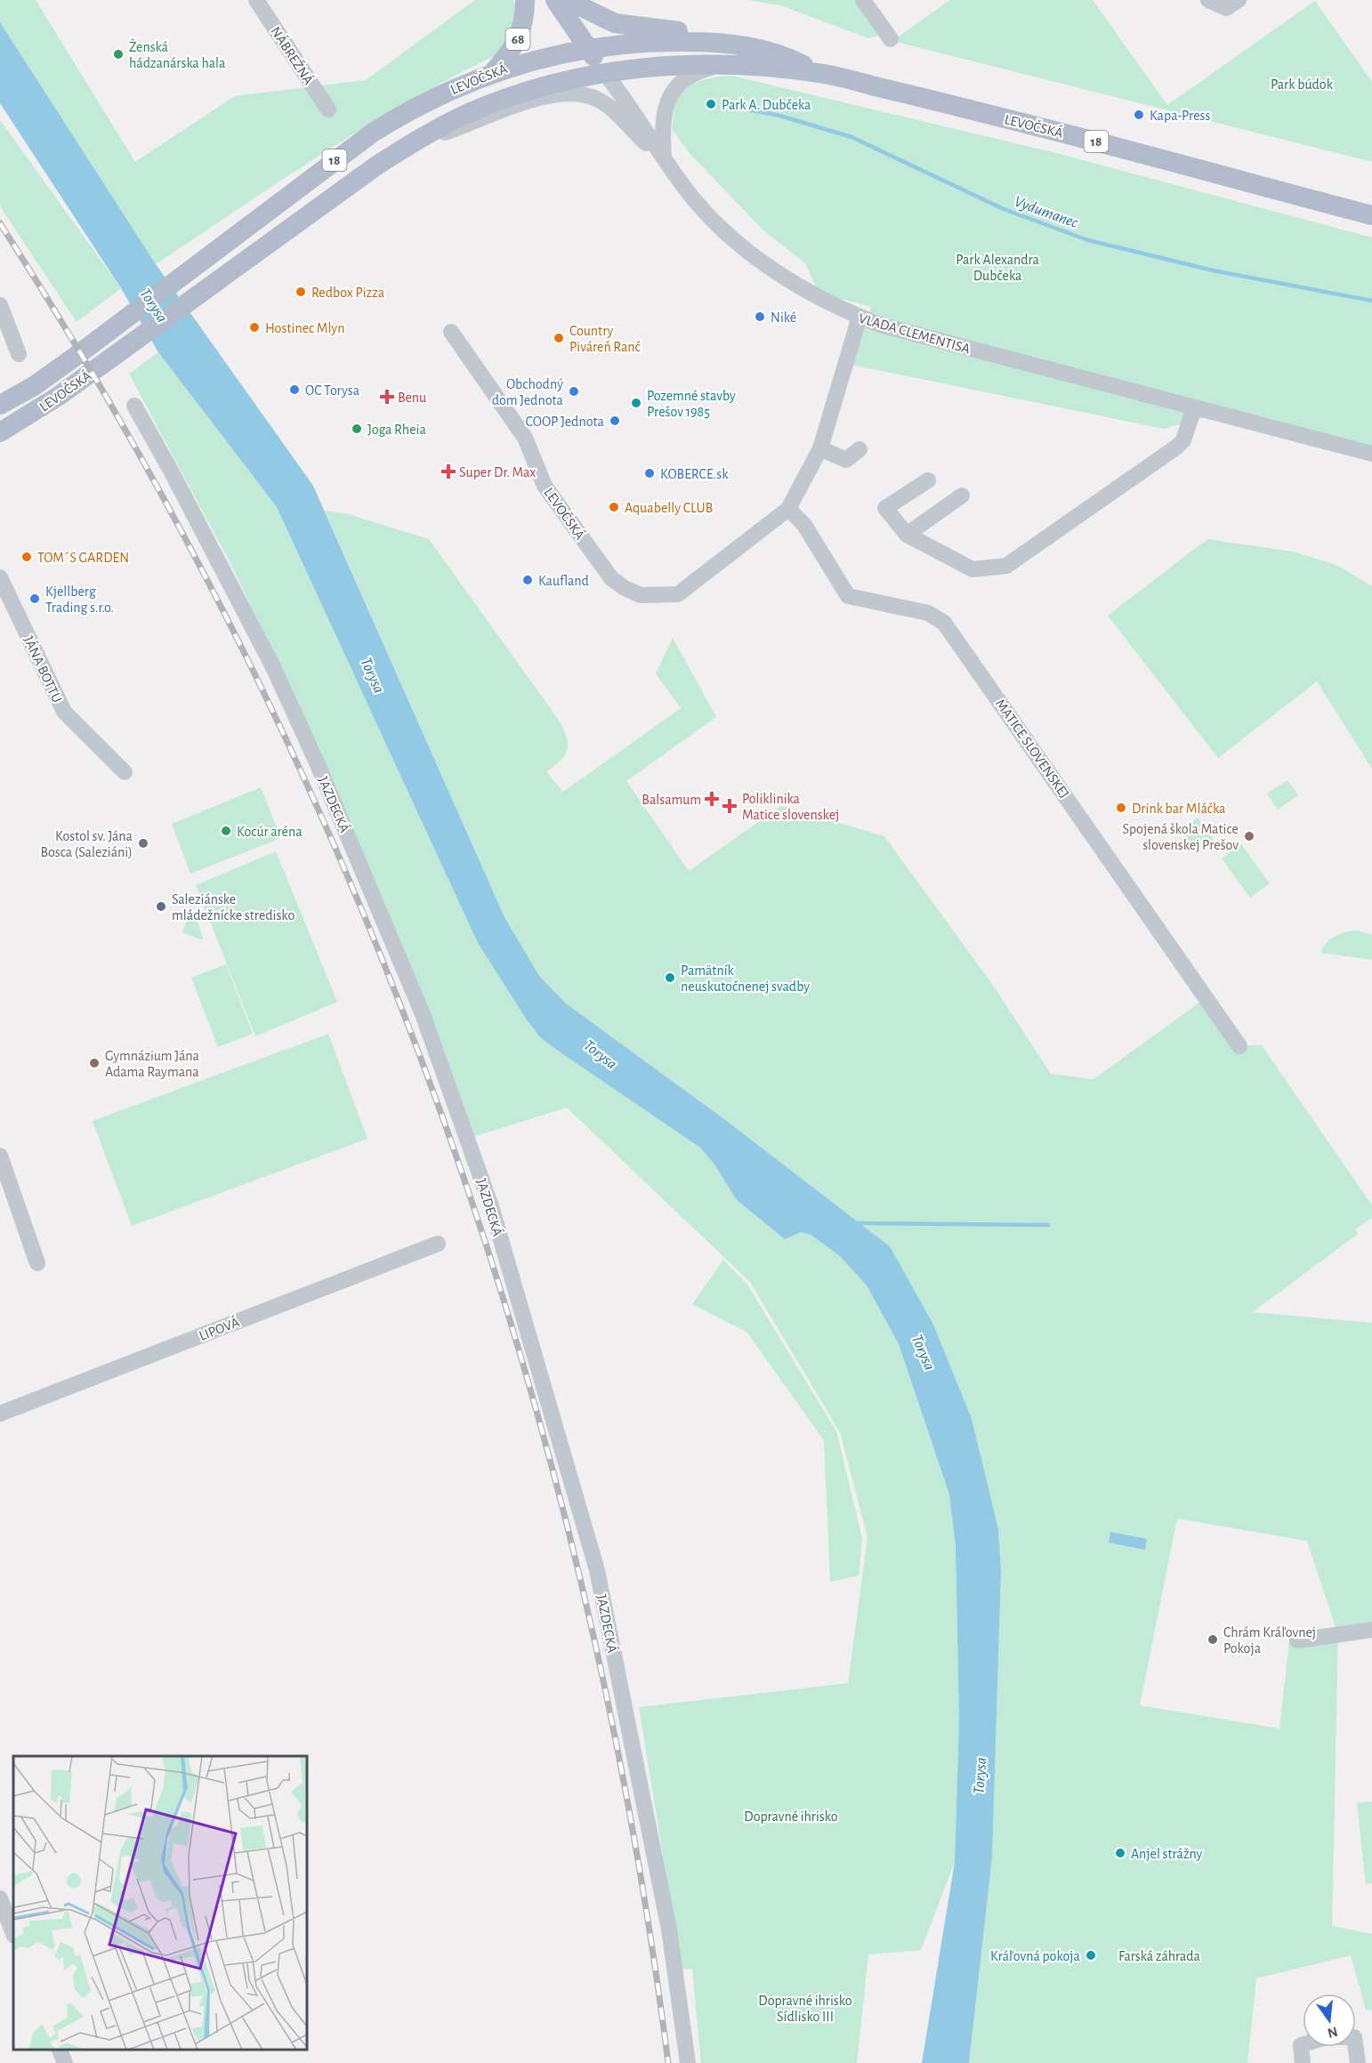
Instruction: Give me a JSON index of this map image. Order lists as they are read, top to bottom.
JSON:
{
  "streets": {
    "main road": ["68", "LEVOČSKÁ", "18"],
    "street": [
      "NÁBREŽNÁ",
      "VLADA CLEMENTISA",
      "JÁNA BOTTU",
      "MATICE SLOVENSKEJ",
      "JAZDECKÁ",
      "LIPOVÁ"
    ]
  },
  "crossings": [
    ["68", "LEVOČSKÁ"],
    ["LEVOČSKÁ", "VLADA CLEMENTISA"],
    ["LEVOČSKÁ", "MATICE SLOVENSKEJ"]
  ],
  "water": ["Vydumanec", "Torysa"],
  "parks": [
    "Park búdok",
    "Park Alexandra Dubčeka",
    "Dopravné ihrisko",
    "Farská záhrada",
    "Dopravné ihrisko Sídlisko III"
  ],
  "places": {
    "other": [
      "Ženská hádzanárska hala",
      "Park A. Dubčeka",
      "Kapa-Press",
      "Redbox Pizza",
      "Niké",
      "Hostinec Mlyn",
      "Country Piváreň Ranč",
      "OC Torysa",
      "Obchodný dom Jednota",
      "Pozemné stavby Prešov 1985",
      "COOP Jednota",
      "Joga Rheia",
      "KOBERCE.sk",
      "Aquabelly CLUB",
      "TOM´S GARDEN",
      "Kaufland",
      "Kjellberg Trading s.r.o.",
      "Drink bar Mláčka",
      "Kocúr aréna",
      "Spojená škola Matice slovenskej Prešov",
      "Kostol sv. Jána Bosca (Saleziáni)",
      "Saleziánske mládežnícke stredisko",
      "Pamätník neuskutočnenej svadby",
      "Gymnázium Jána Adama Raymana",
      "Chrám Kráľovnej Pokoja",
      "Anjel strážny",
      "Kráľovná pokoja"
    ],
    "health": [
      "Benu",
      "Super Dr. Max",
      "Balsamum",
      "Poliklinika Matice slovenskej"
    ]
  },
  "north": "bottom"
}
